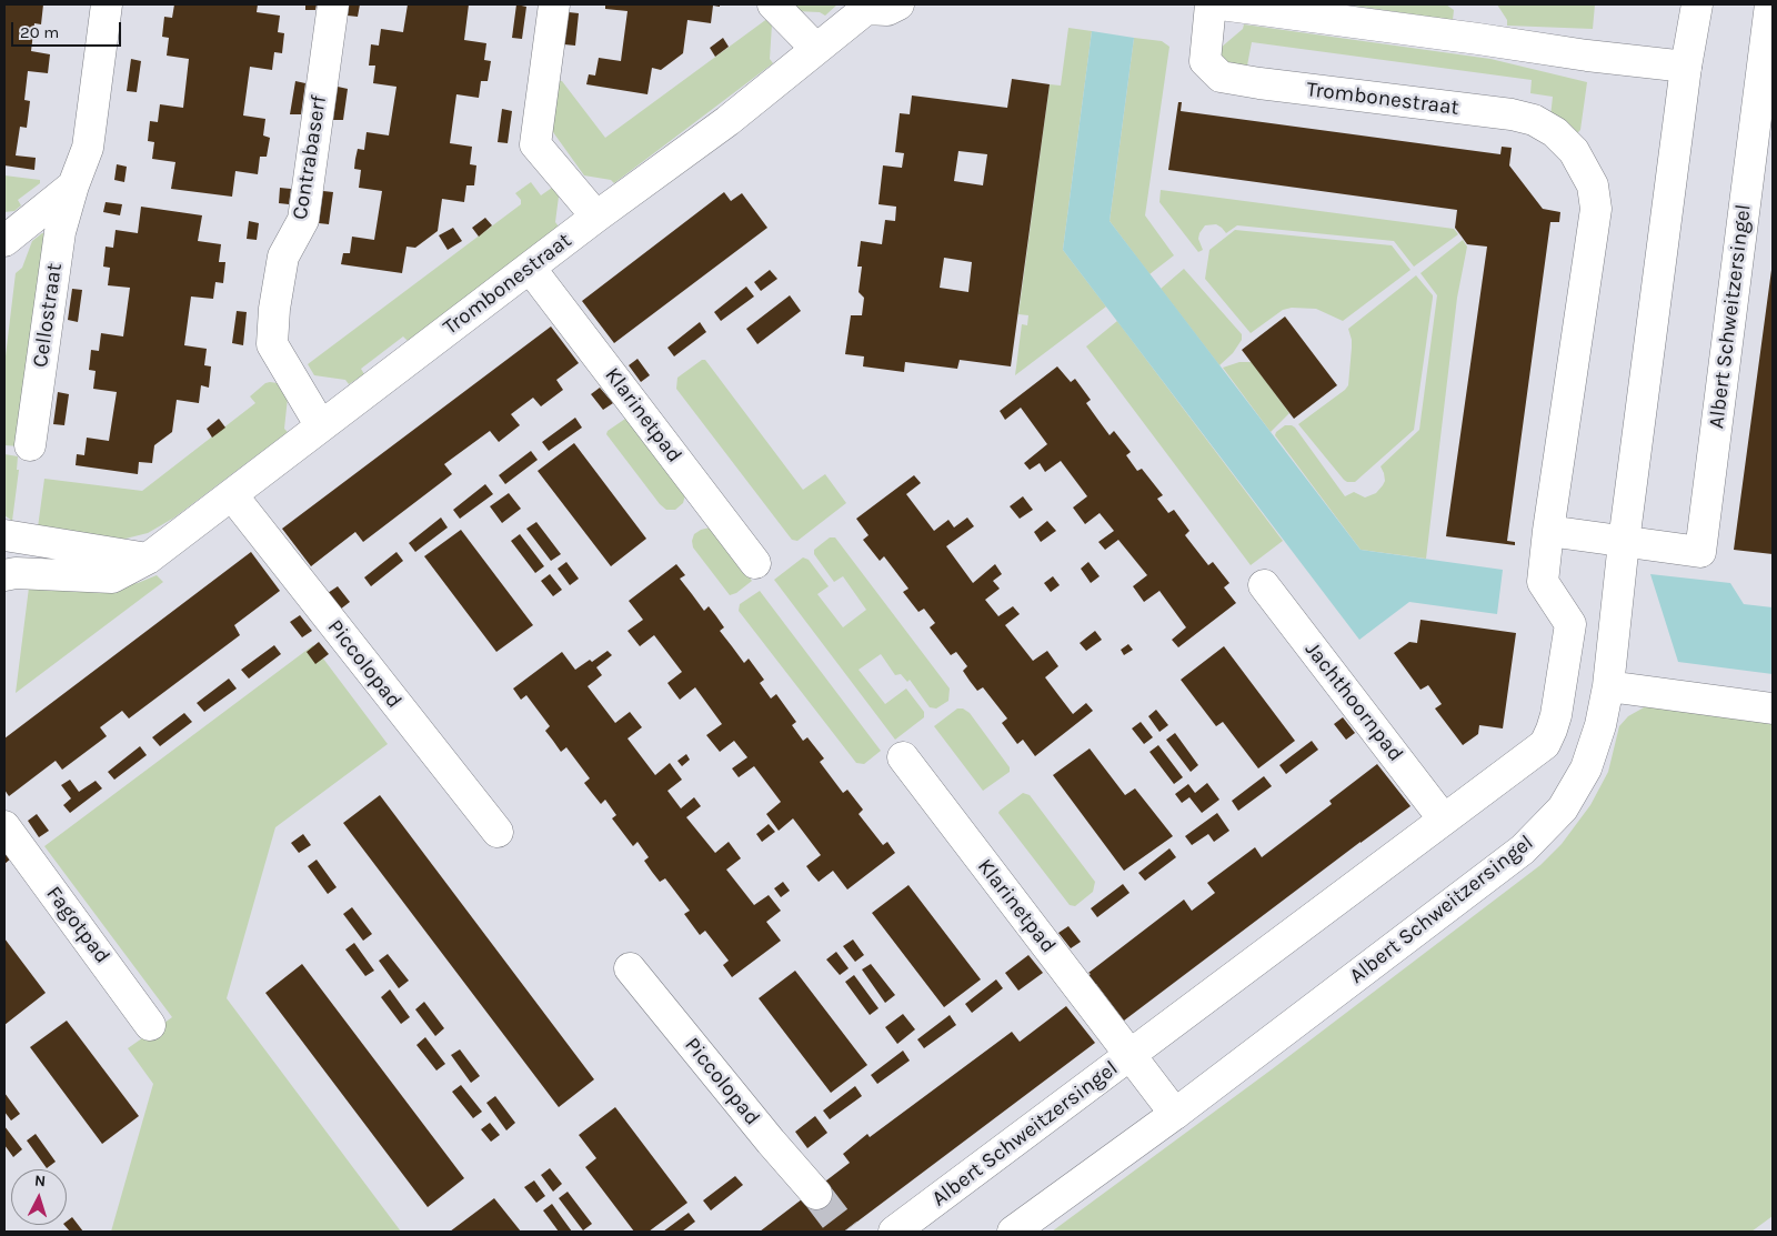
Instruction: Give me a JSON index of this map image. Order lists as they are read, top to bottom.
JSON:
{
  "streets": {
    "street": [
      "Trombonestraat",
      "Contrabaserf",
      "Cellostraat",
      "Albert Schweitzersingel",
      "Klarinetpad",
      "Piccolopad",
      "Jachthoornpad",
      "Fagotpad"
    ]
  },
  "crossings": [
    ["Trombonestraat", "Contrabaserf"],
    ["Trombonestraat", "Albert Schweitzersingel"],
    ["Trombonestraat", "Klarinetpad"],
    ["Trombonestraat", "Piccolopad"],
    ["Albert Schweitzersingel", "Klarinetpad"],
    ["Albert Schweitzersingel", "Jachthoornpad"]
  ],
  "scale_bar": "20 m",
  "north": "top"
}
